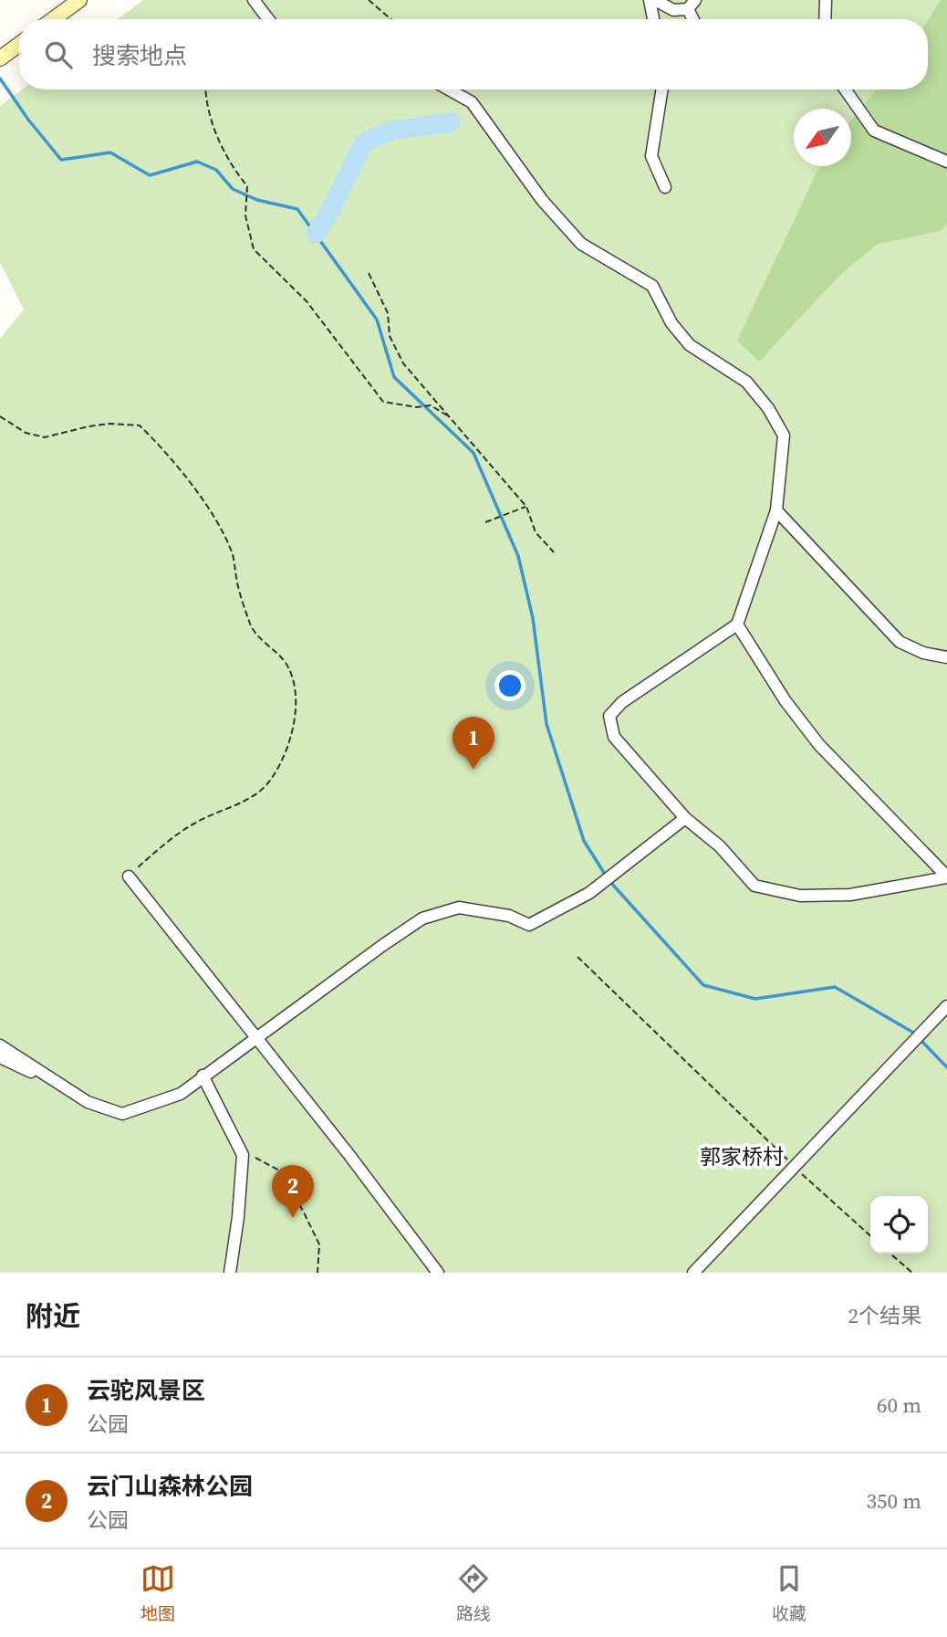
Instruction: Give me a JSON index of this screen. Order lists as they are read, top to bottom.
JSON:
{
  "districts": ["郭家桥村"],
  "north": "bottom left",
  "page": {
    "search": "搜索地点",
    "pins": ["1", "2"],
    "heading": ["附近", "2个结果"],
    "list": [
      {
        "mark": "1",
        "name": "云驼风景区",
        "note": "公园",
        "value": "60 m"
      },
      {
        "mark": "2",
        "name": "云门山森林公园",
        "note": "公园",
        "value": "350 m"
      }
    ],
    "nav": ["地图", "路线", "收藏"]
  }
}
